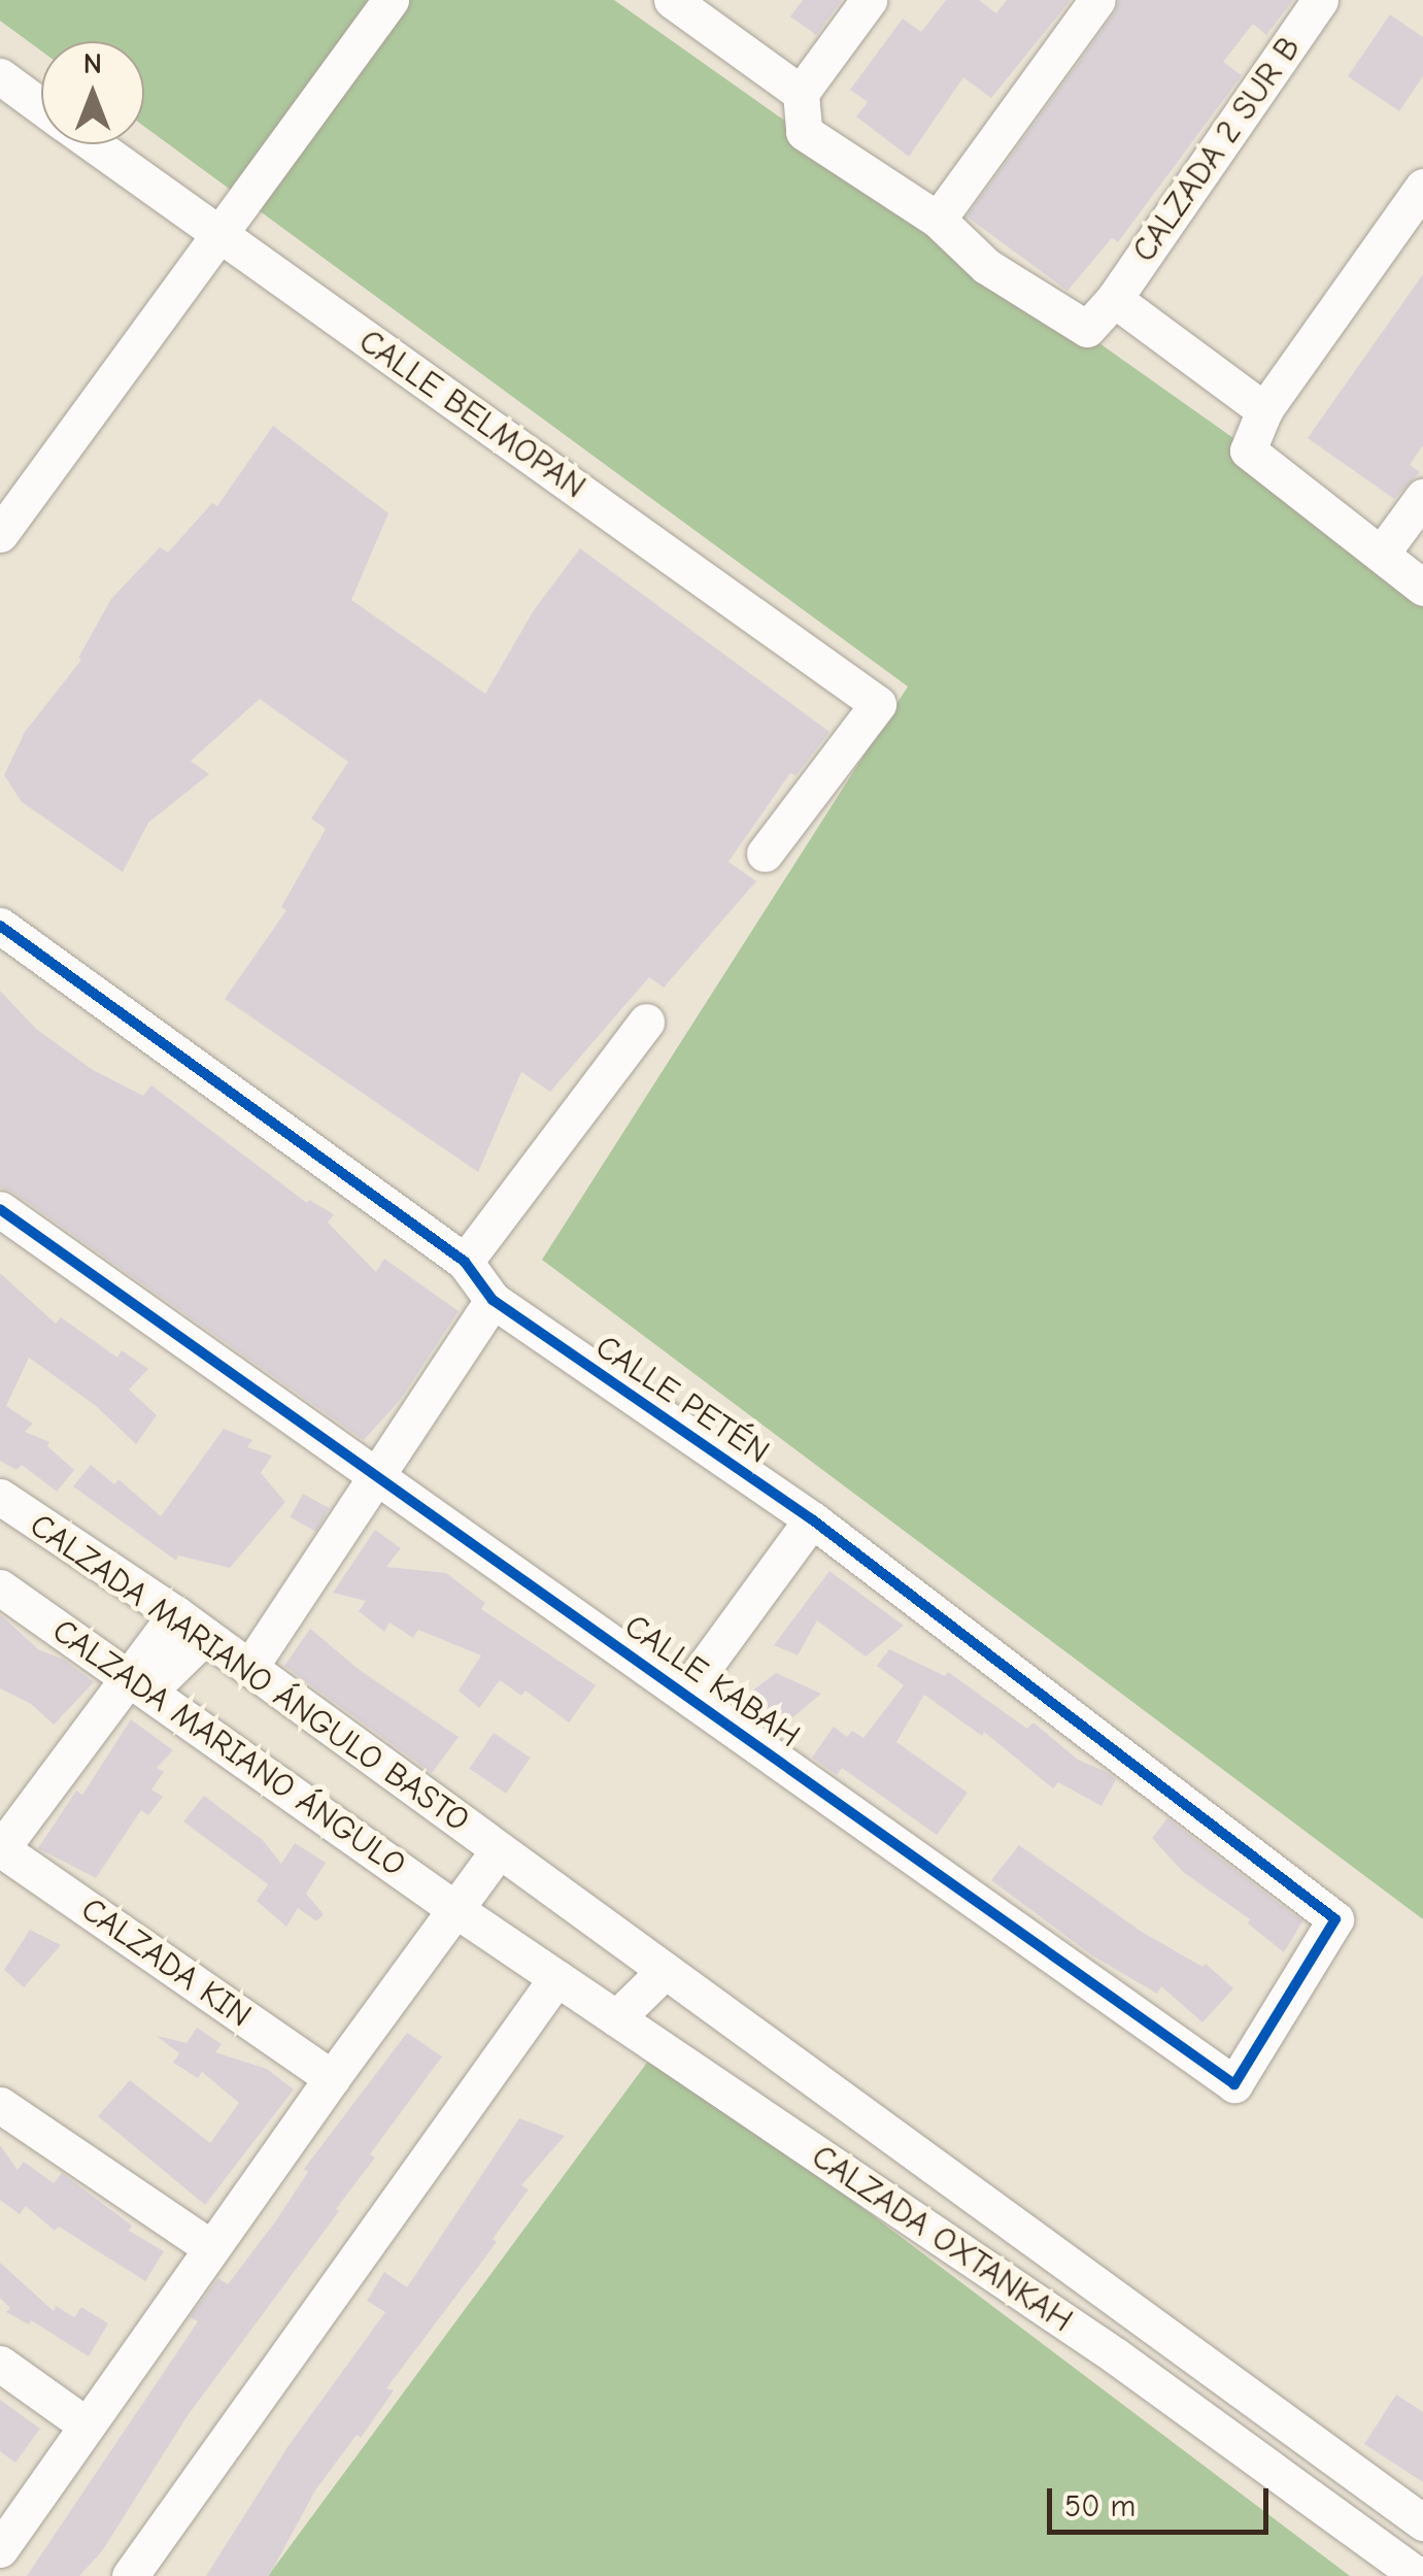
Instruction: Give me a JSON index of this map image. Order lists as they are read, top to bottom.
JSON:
{
  "streets": {
    "street": [
      "CALZADA 2 SUR B",
      "CALLE BELMOPAN",
      "CALLE PETÉN",
      "CALZADA MARIANO ÁNGULO BASTO",
      "CALLE KABAH",
      "CALZADA MARIANO ÁNGULO",
      "CALZADA KIN",
      "CALZADA OXTANKAH"
    ]
  },
  "crossings": [
    ["CALLE PETÉN", "CALLE KABAH"],
    ["CALZADA MARIANO ÁNGULO BASTO", "CALZADA OXTANKAH"],
    ["CALZADA MARIANO ÁNGULO", "CALZADA OXTANKAH"]
  ],
  "scale_bar": "50 m",
  "north": "top"
}
